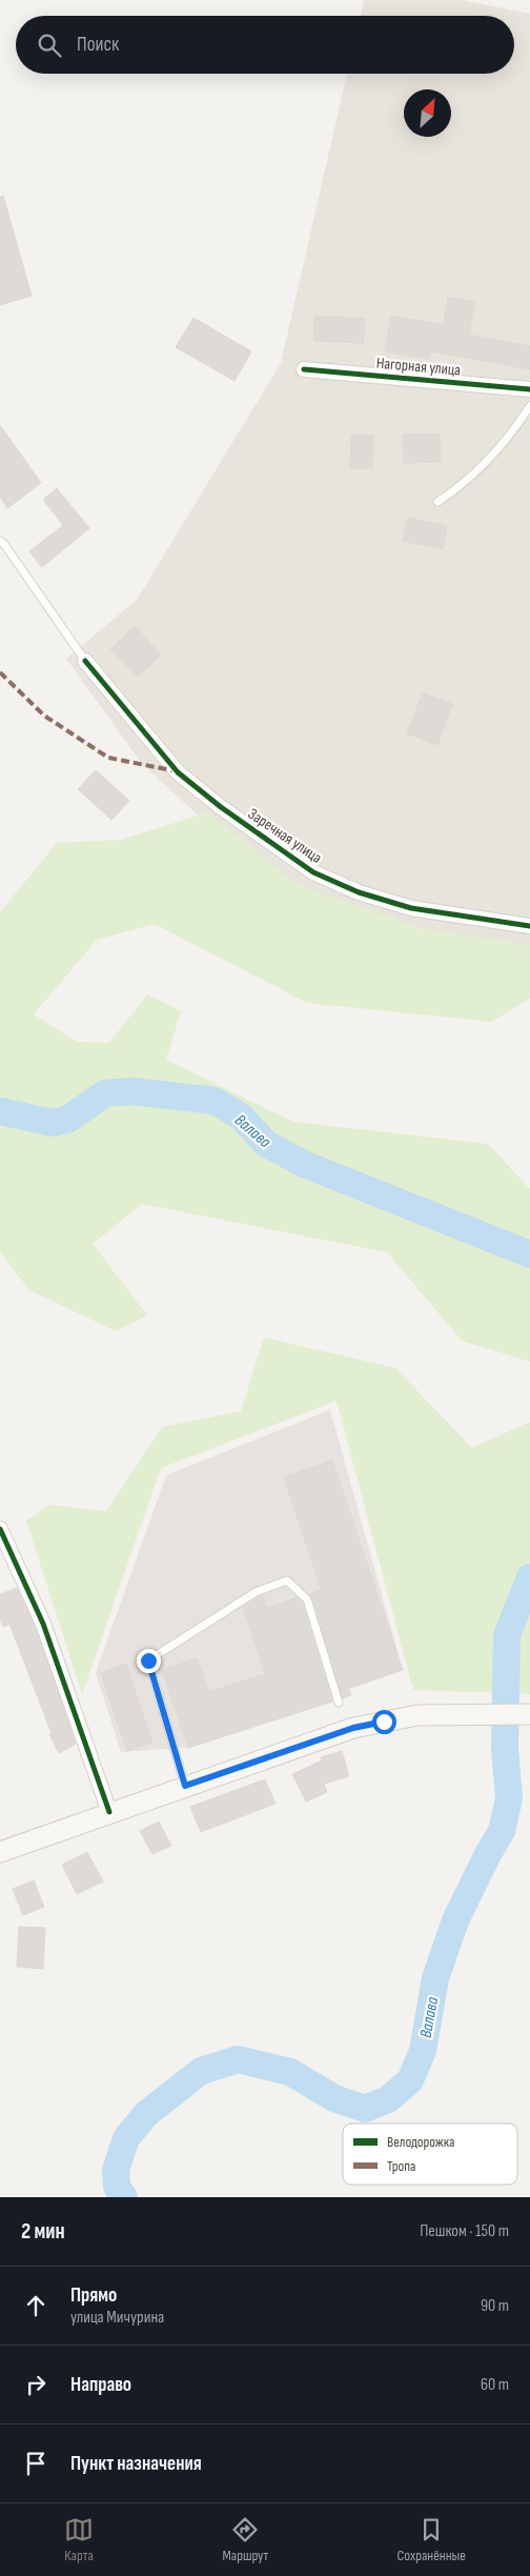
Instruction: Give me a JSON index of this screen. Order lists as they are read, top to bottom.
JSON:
{
  "streets": {
    "street": ["Нагорная улица", "Заречная улица"]
  },
  "water": ["Валава"],
  "legend": ["Велодорожка", "Тропа"],
  "north": "top right",
  "page": {
    "search": "Поиск",
    "heading": ["2 мин", "Пешком · 150 m"],
    "list": [
      ["Прямо", "улица Мичурина", "90 m"],
      ["Направо", "60 m"],
      "Пункт назначения"
    ],
    "nav": ["Карта", "Маршрут", "Сохранённые"]
  }
}
